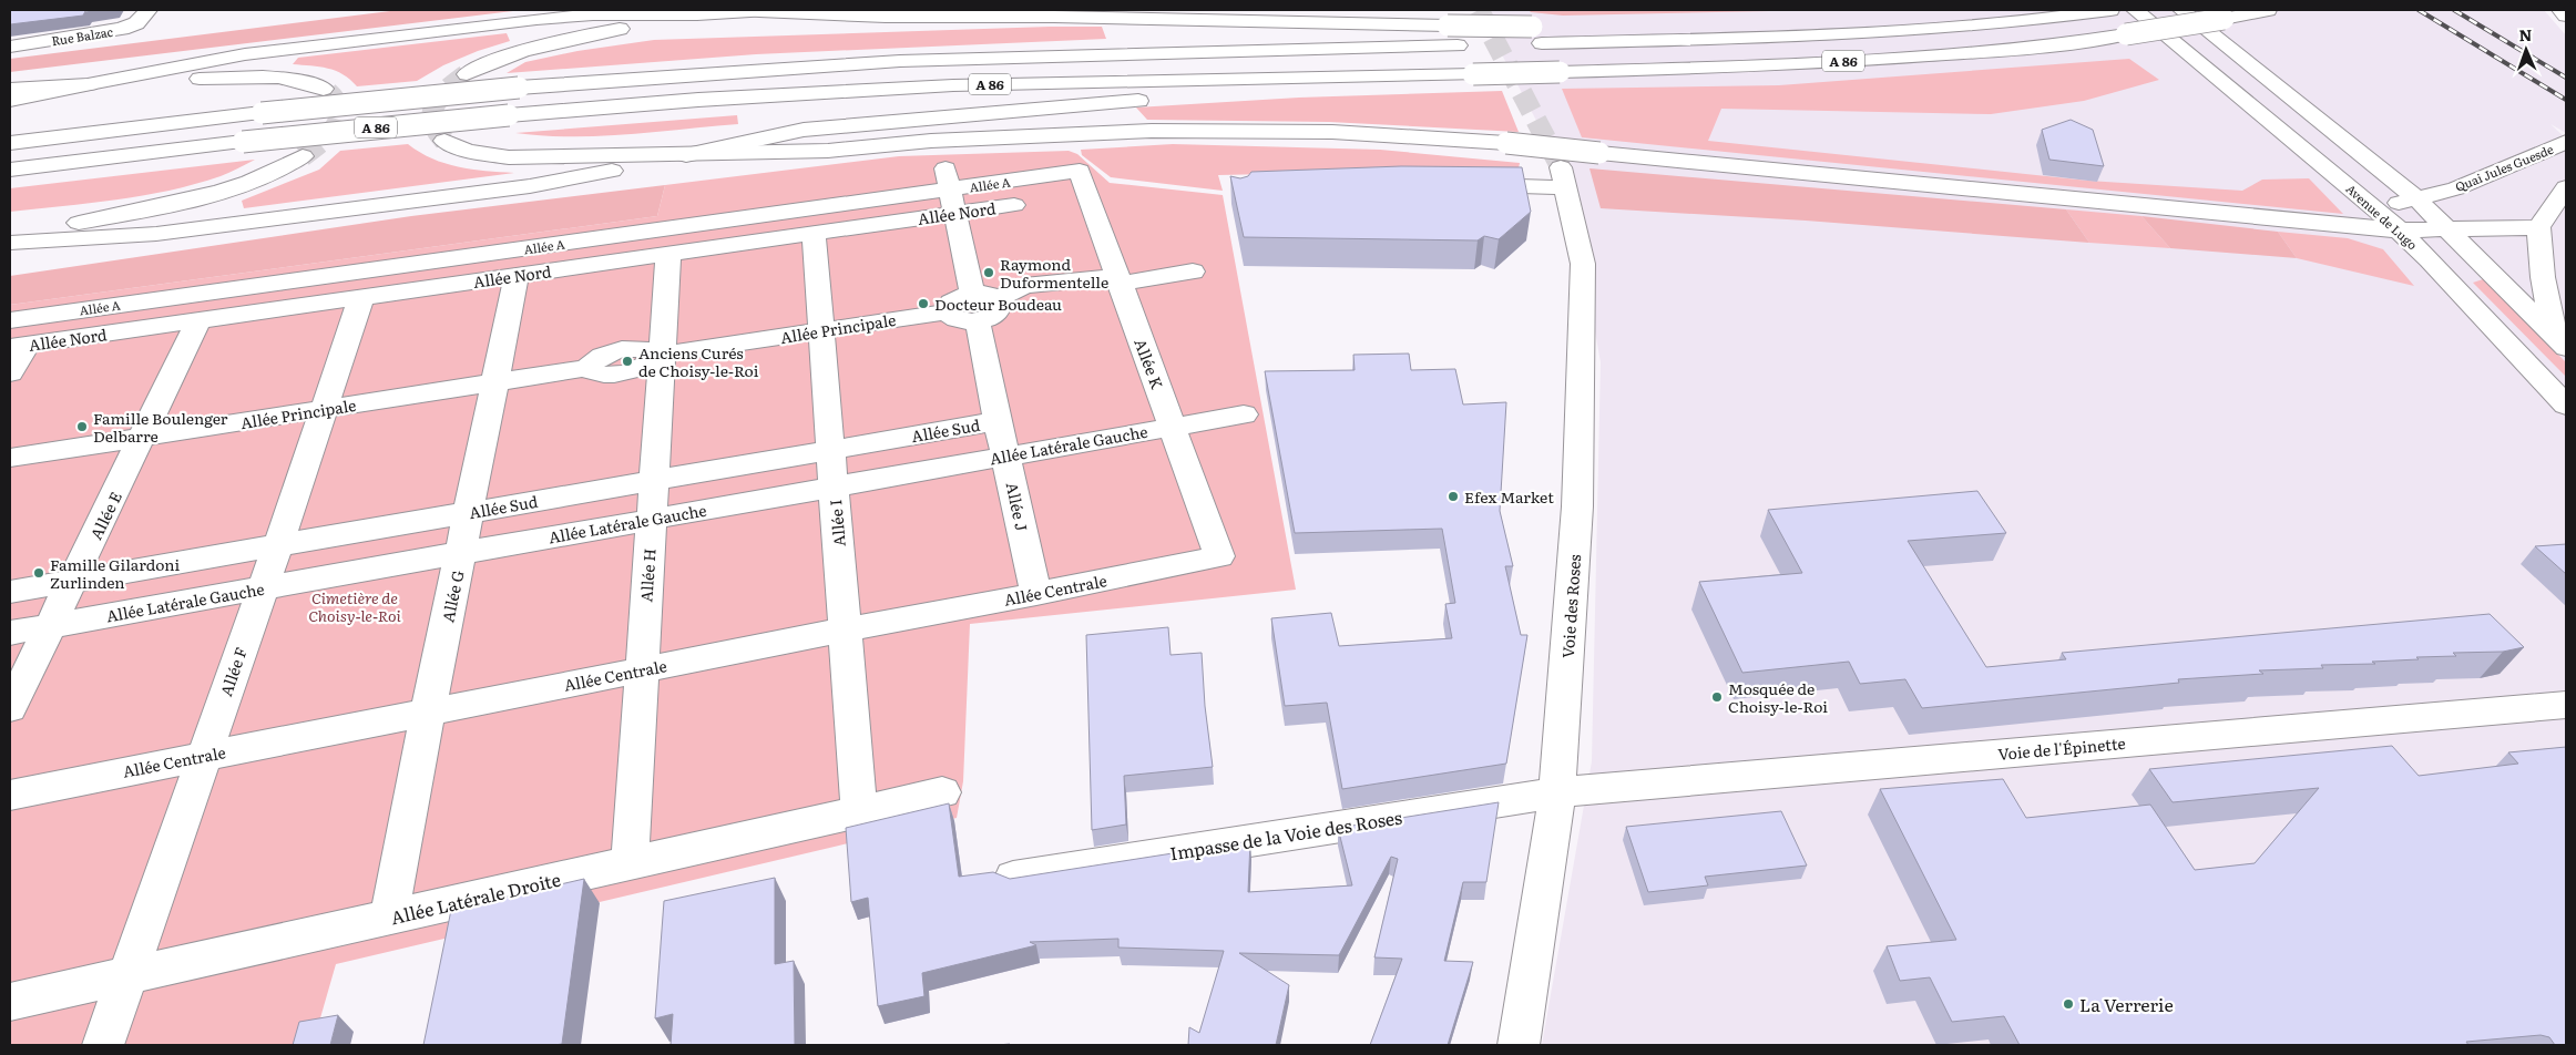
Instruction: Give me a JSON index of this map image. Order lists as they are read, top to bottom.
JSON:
{
  "streets": {
    "main road": [
      "Rue Balzac",
      "A 86",
      "Quai Jules Guesde",
      "Allée A",
      "Allée Nord",
      "Avenue de Lugo",
      "Allée Principale",
      "Allée K",
      "Allée Sud",
      "Allée Latérale Gauche",
      "Allée J",
      "Allée E",
      "Allée I",
      "Allée H",
      "Allée Centrale",
      "Allée G",
      "Voie des Roses",
      "Allée F",
      "Voie de l'Épinette",
      "Impasse de la Voie des Roses",
      "Allée Latérale Droite"
    ]
  },
  "crossings": [
    ["Quai Jules Guesde", "Avenue de Lugo"],
    ["Allée A", "Allée Nord"],
    ["Allée A", "Allée K"],
    ["Allée A", "Allée I"],
    ["Allée Nord", "Allée E"],
    ["Allée Nord", "Allée I"],
    ["Allée Nord", "Allée H"],
    ["Allée Nord", "Allée G"],
    ["Allée Nord", "Allée F"],
    ["Allée Principale", "Allée E"],
    ["Allée Principale", "Allée I"],
    ["Allée Principale", "Allée H"],
    ["Allée Principale", "Allée G"],
    ["Allée Principale", "Allée F"],
    ["Allée K", "Allée Latérale Gauche"],
    ["Allée K", "Allée Centrale"],
    ["Allée Sud", "Allée J"],
    ["Allée Sud", "Allée E"],
    ["Allée Sud", "Allée I"],
    ["Allée Sud", "Allée H"],
    ["Allée Sud", "Allée G"],
    ["Allée Sud", "Allée F"],
    ["Allée Latérale Gauche", "Allée J"],
    ["Allée Latérale Gauche", "Allée E"],
    ["Allée Latérale Gauche", "Allée I"],
    ["Allée Latérale Gauche", "Allée H"],
    ["Allée Latérale Gauche", "Allée G"],
    ["Allée Latérale Gauche", "Allée F"],
    ["Allée J", "Allée Centrale"],
    ["Allée I", "Allée Centrale"],
    ["Allée I", "Allée Latérale Droite"],
    ["Allée H", "Allée Centrale"],
    ["Allée H", "Allée Latérale Droite"],
    ["Allée Centrale", "Allée G"],
    ["Allée Centrale", "Allée F"],
    ["Allée G", "Allée Latérale Droite"],
    ["Voie des Roses", "Voie de l'Épinette"],
    ["Voie des Roses", "Impasse de la Voie des Roses"],
    ["Allée F", "Allée Latérale Droite"],
    ["Voie de l'Épinette", "Impasse de la Voie des Roses"]
  ],
  "parks": ["Cimetière de Choisy-le-Roi"],
  "places": [
    "Raymond Duformentelle",
    "Docteur Boudeau",
    "Anciens Curés de Choisy-le-Roi",
    "Famille Boulenger Delbarre",
    "Efex Market",
    "Famille Gilardoni Zurlinden",
    "Mosquée de Choisy-le-Roi",
    "La Verrerie"
  ],
  "north": "top"
}
